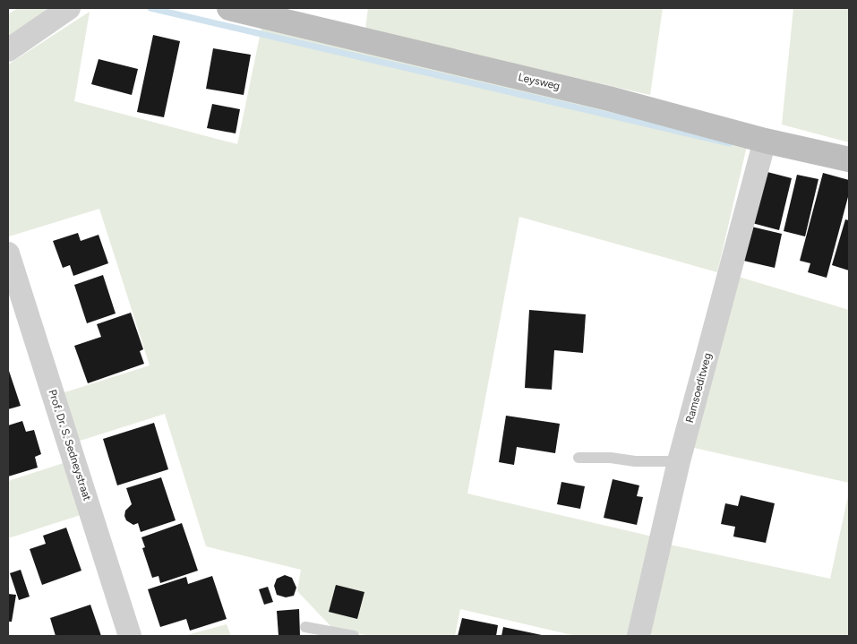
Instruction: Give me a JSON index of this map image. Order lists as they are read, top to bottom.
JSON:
{
  "streets": {
    "street": ["Leysweg", "Ramsoeditweg", "Prof. Dr. S. Sedneystraat"]
  },
  "crossings": [
    ["Leysweg", "Ramsoeditweg"]
  ]
}
